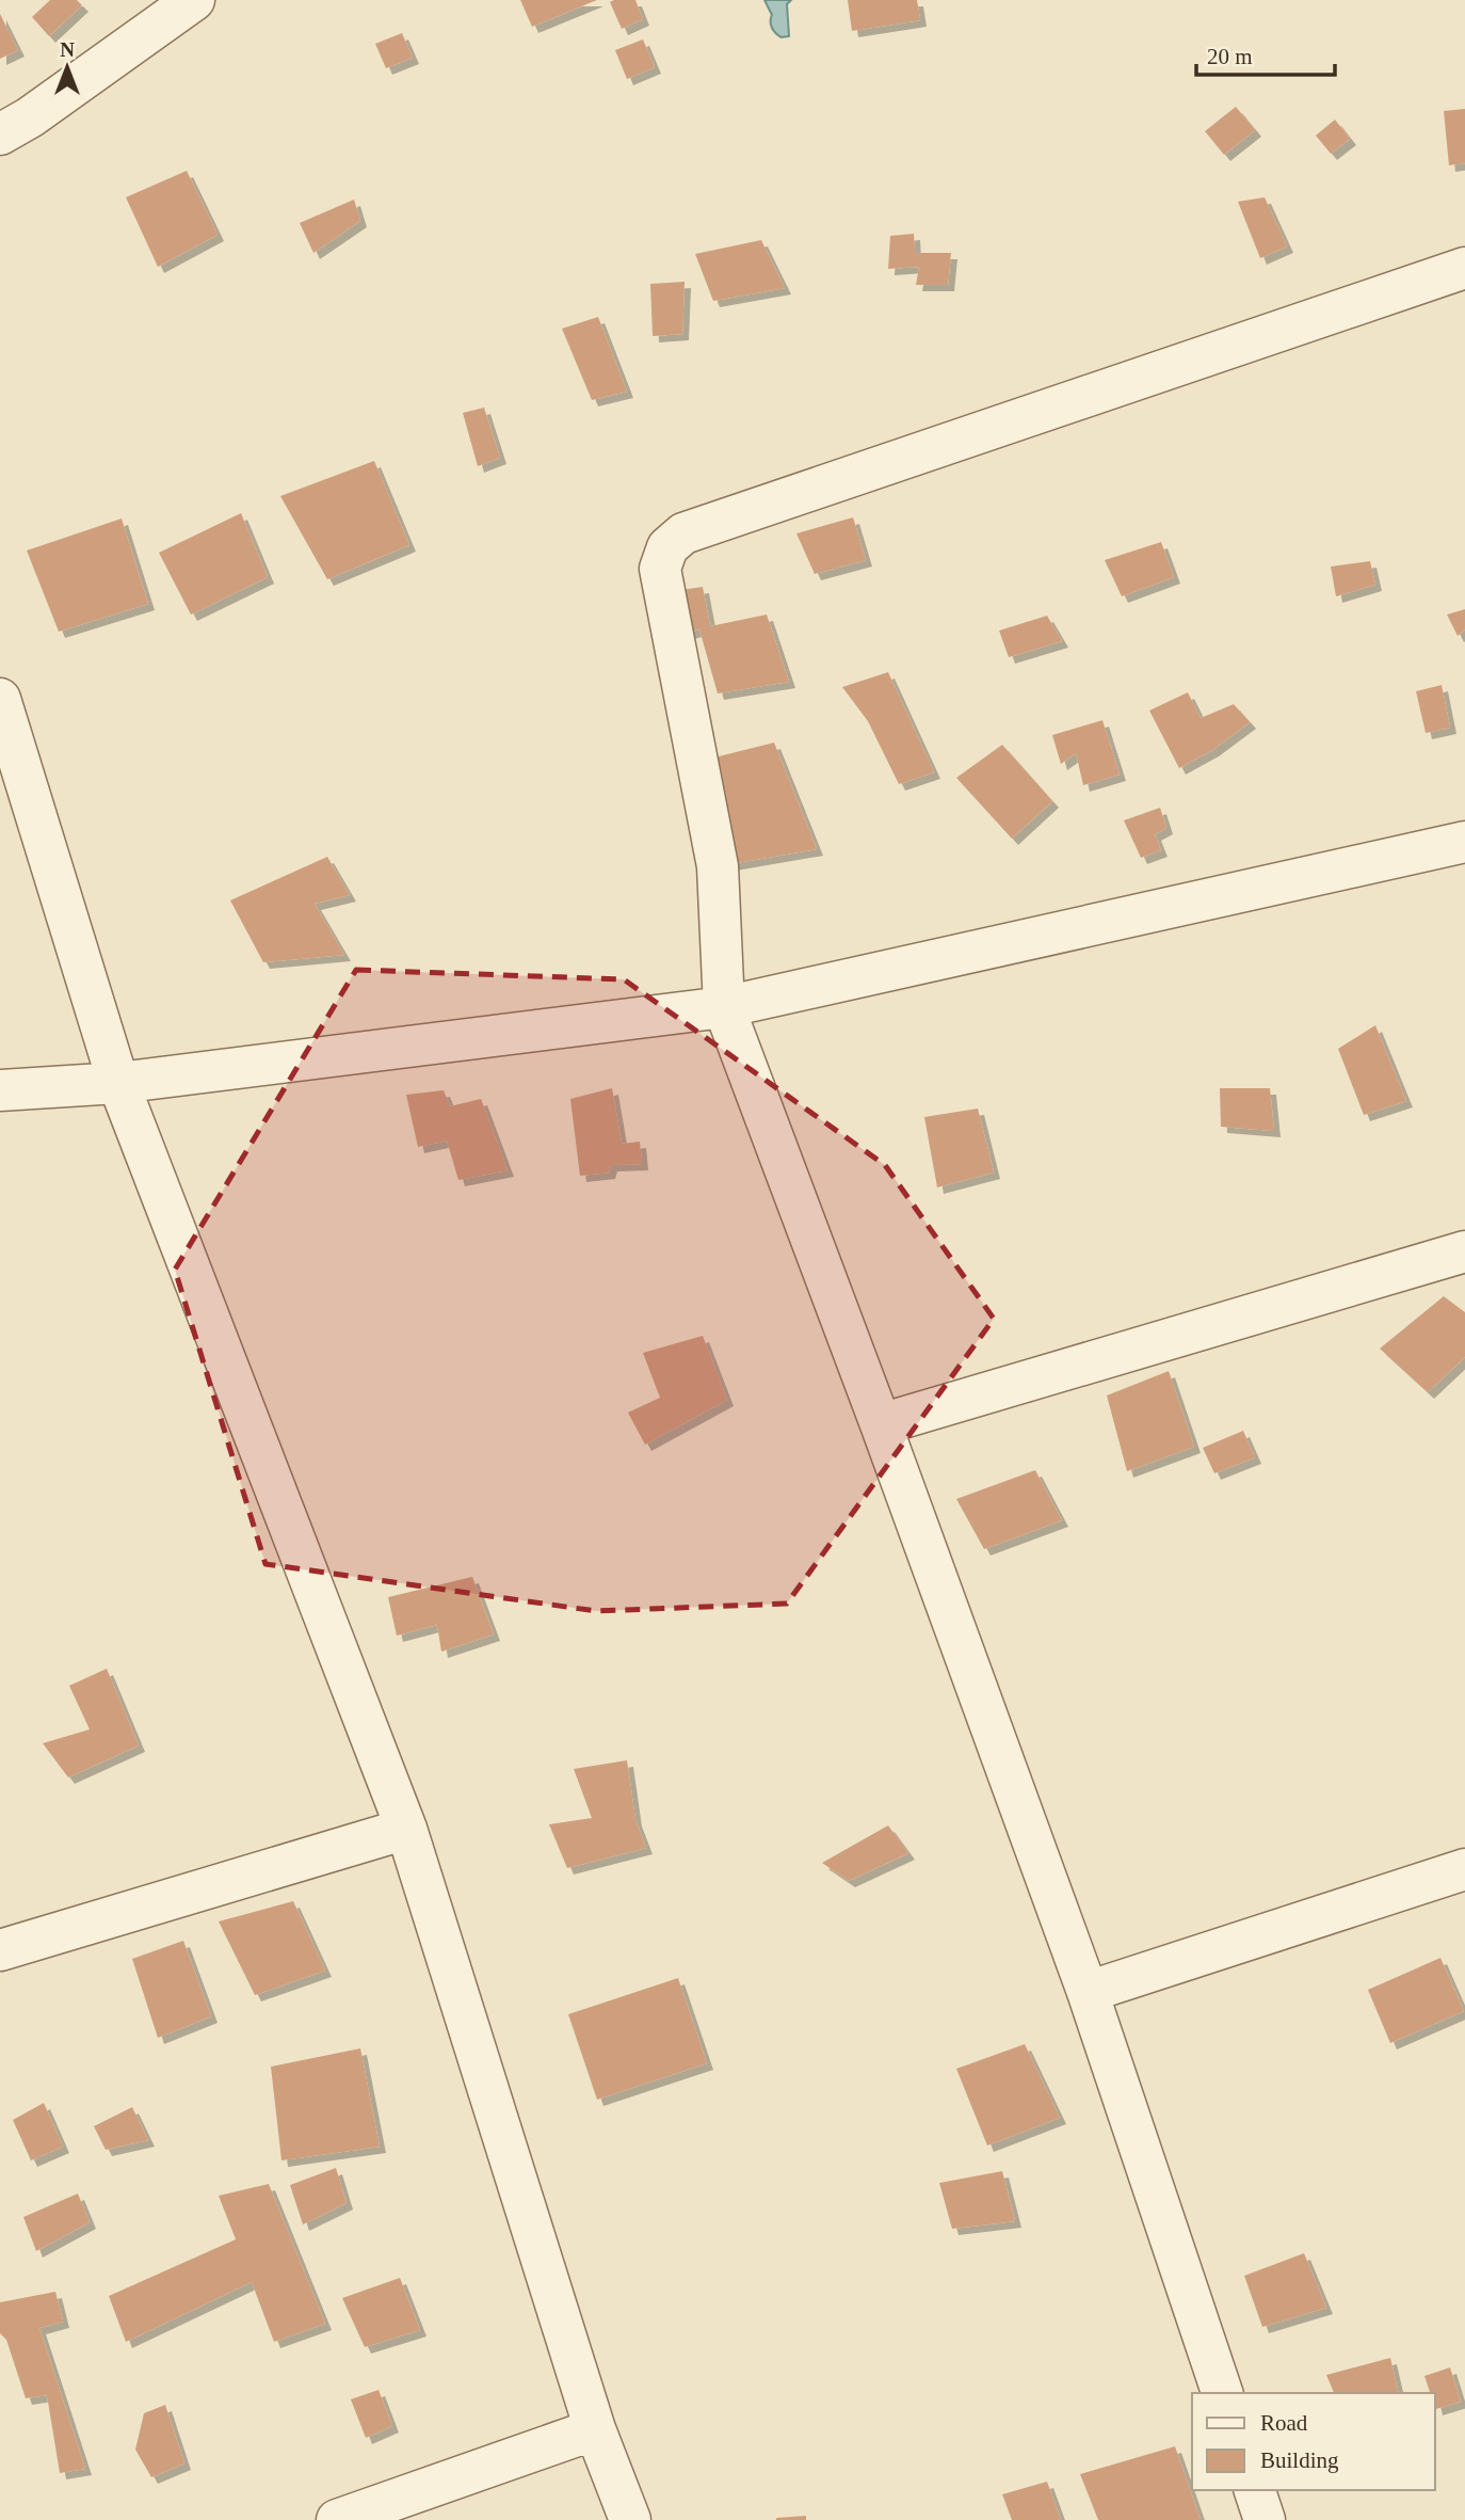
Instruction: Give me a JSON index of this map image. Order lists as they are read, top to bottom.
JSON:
{
  "legend": ["Road", "Building"],
  "scale_bar": "20 m",
  "north": "top"
}
